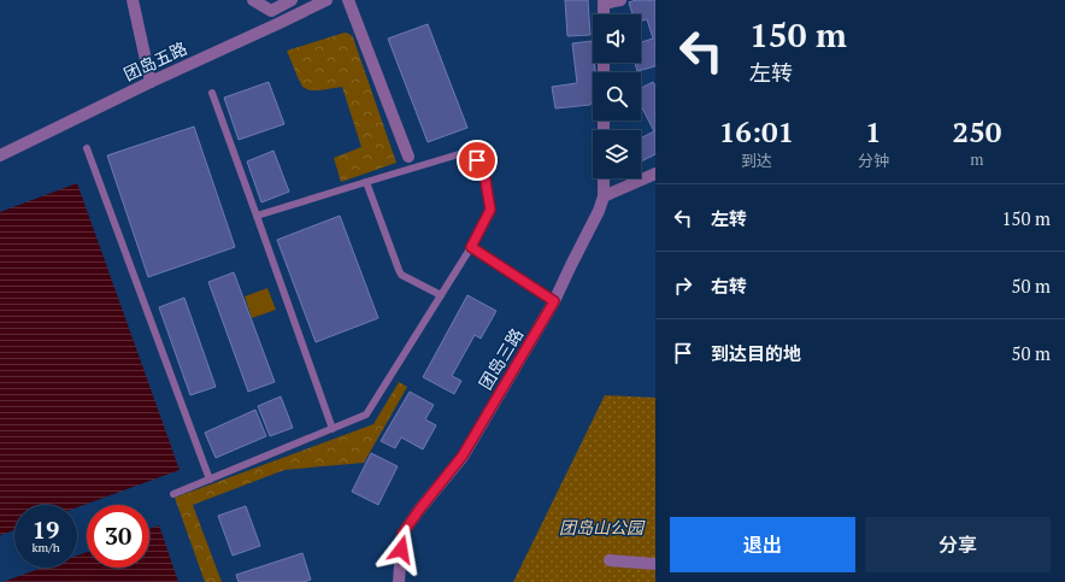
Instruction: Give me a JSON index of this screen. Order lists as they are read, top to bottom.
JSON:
{
  "streets": {
    "street": ["团岛五路", "团岛三路"]
  },
  "parks": ["团岛山公园"],
  "page": {
    "turn": ["150 m", "左转"],
    "eta": [
      "16:01",
      "到达",
      "1",
      "分钟",
      "250",
      "m"
    ],
    "list": [
      {
        "name": "左转",
        "value": "150 m"
      },
      {
        "name": "右转",
        "value": "50 m"
      },
      {
        "name": "到达目的地",
        "value": "50 m"
      }
    ],
    "speed": "19 km/h",
    "limit": "30",
    "buttons": ["退出", "分享"]
  }
}
